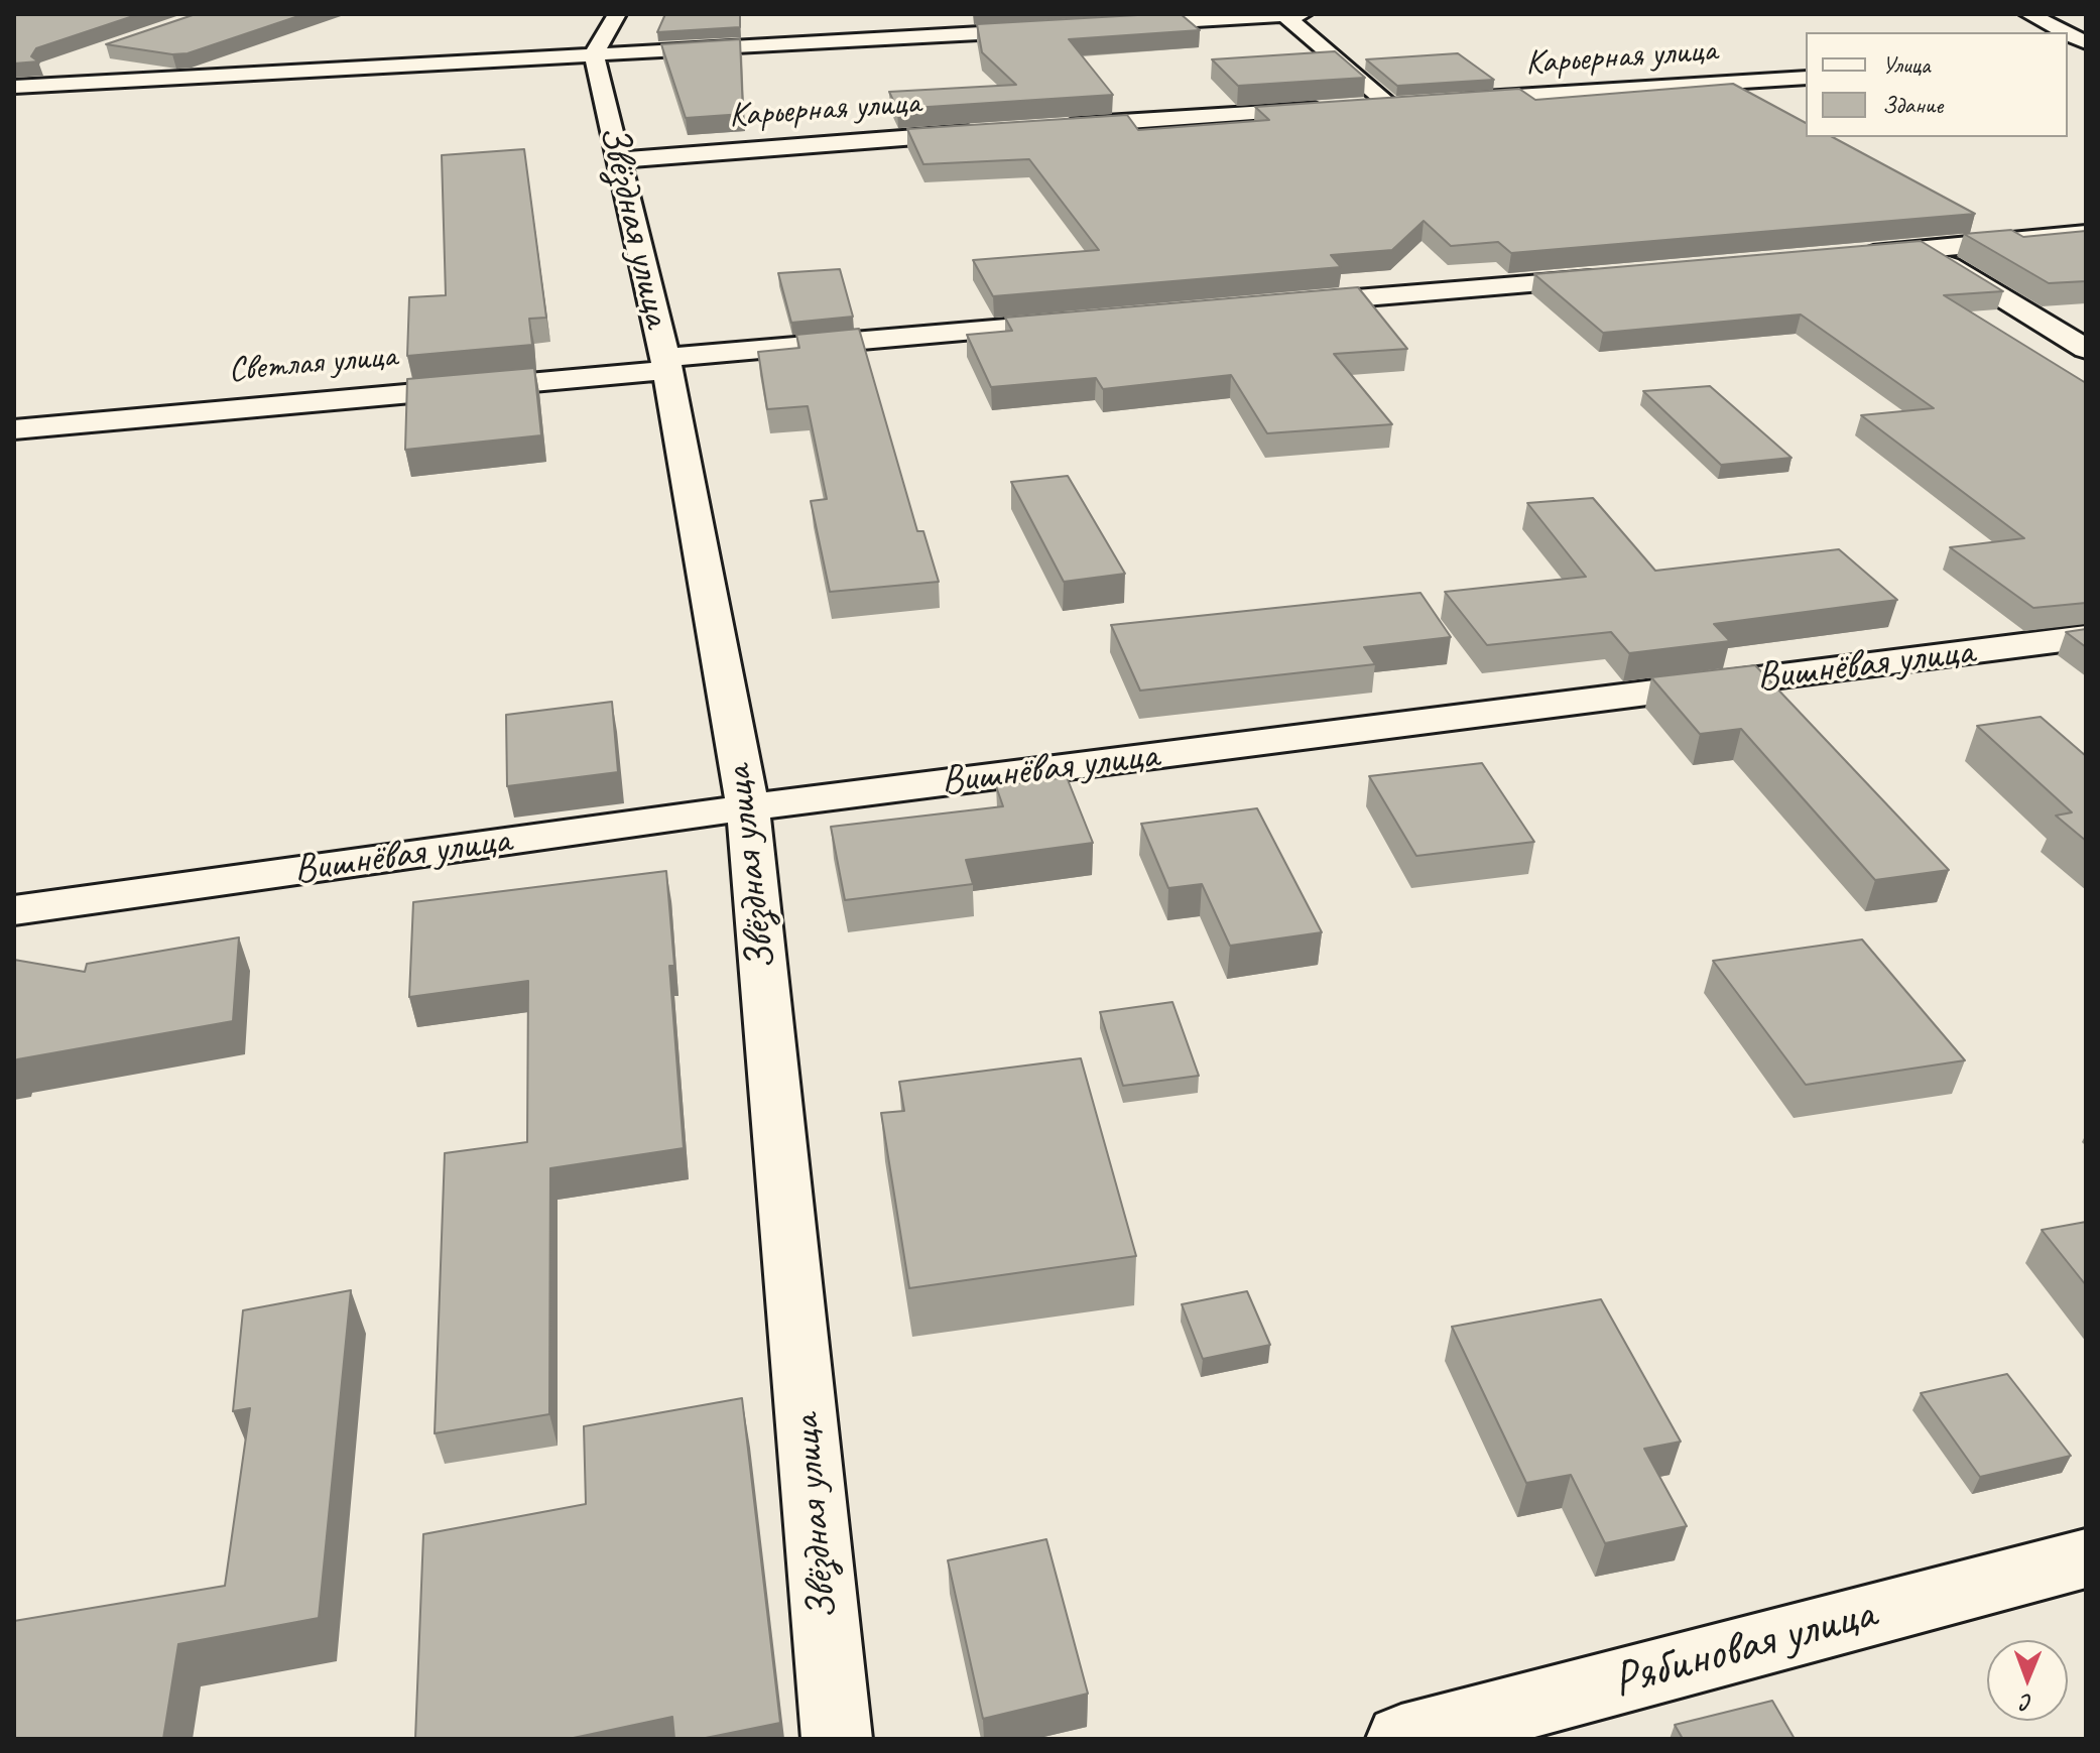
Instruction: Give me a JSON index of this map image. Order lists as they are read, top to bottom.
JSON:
{
  "streets": {
    "street": [
      "Карьерная улица",
      "Звёздная улица",
      "Светлая улица",
      "Вишнёвая улица",
      "Рябиновая улица"
    ]
  },
  "crossings": [
    ["Карьерная улица", "Звёздная улица"],
    ["Звёздная улица", "Светлая улица"],
    ["Звёздная улица", "Вишнёвая улица"]
  ],
  "legend": ["Улица", "Здание"],
  "north": "bottom"
}
